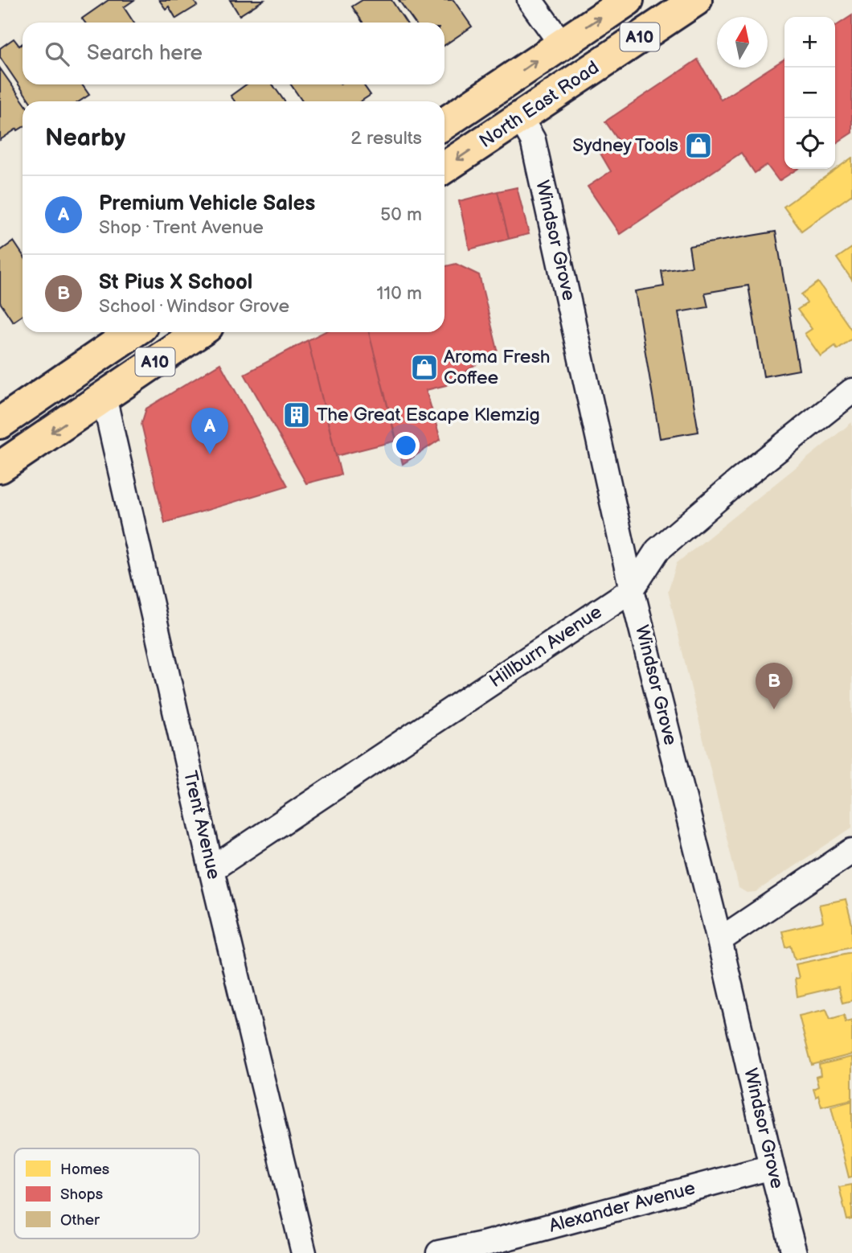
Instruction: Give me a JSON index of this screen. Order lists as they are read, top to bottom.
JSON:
{
  "streets": {
    "highway": ["A10", "North East Road"],
    "street": [
      "Windsor Grove",
      "Hillburn Avenue",
      "Trent Avenue",
      "Alexander Avenue"
    ]
  },
  "crossings": [
    ["A10", "Trent Avenue"],
    ["North East Road", "Windsor Grove"],
    ["Windsor Grove", "Hillburn Avenue"],
    ["Windsor Grove", "Alexander Avenue"],
    ["Hillburn Avenue", "Trent Avenue"]
  ],
  "places": {
    "shop": ["Sydney Tools", "Aroma Fresh Coffee"],
    "building": ["The Great Escape Klemzig"]
  },
  "legend": ["Homes", "Shops", "Other"],
  "north": "top",
  "page": {
    "map_buttons": ["+", "−"],
    "search": "Search here",
    "heading": ["Nearby", "2 results"],
    "list": [
      {
        "mark": "A",
        "name": "Premium Vehicle Sales",
        "note": "Shop · Trent Avenue",
        "value": "50 m"
      },
      {
        "mark": "B",
        "name": "St Pius X School",
        "note": "School · Windsor Grove",
        "value": "110 m"
      }
    ],
    "pins": ["A", "B"]
  }
}
